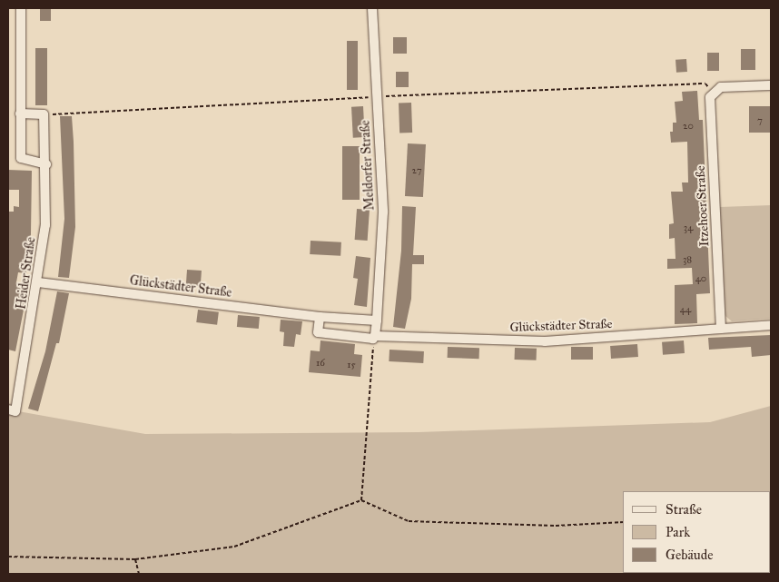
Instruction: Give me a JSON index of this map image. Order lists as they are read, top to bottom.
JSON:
{
  "streets": {
    "street": [
      "Meldorfer Straße",
      "Itzehoer Straße",
      "Heider Straße",
      "Glückstädter Straße"
    ]
  },
  "crossings": [
    ["Meldorfer Straße", "Glückstädter Straße"],
    ["Itzehoer Straße", "Glückstädter Straße"],
    ["Heider Straße", "Glückstädter Straße"]
  ],
  "house_numbers": [
    "7",
    "20",
    "27",
    "34",
    "38",
    "40",
    "44",
    "16",
    "15"
  ],
  "legend": ["Straße", "Park", "Gebäude"]
}
